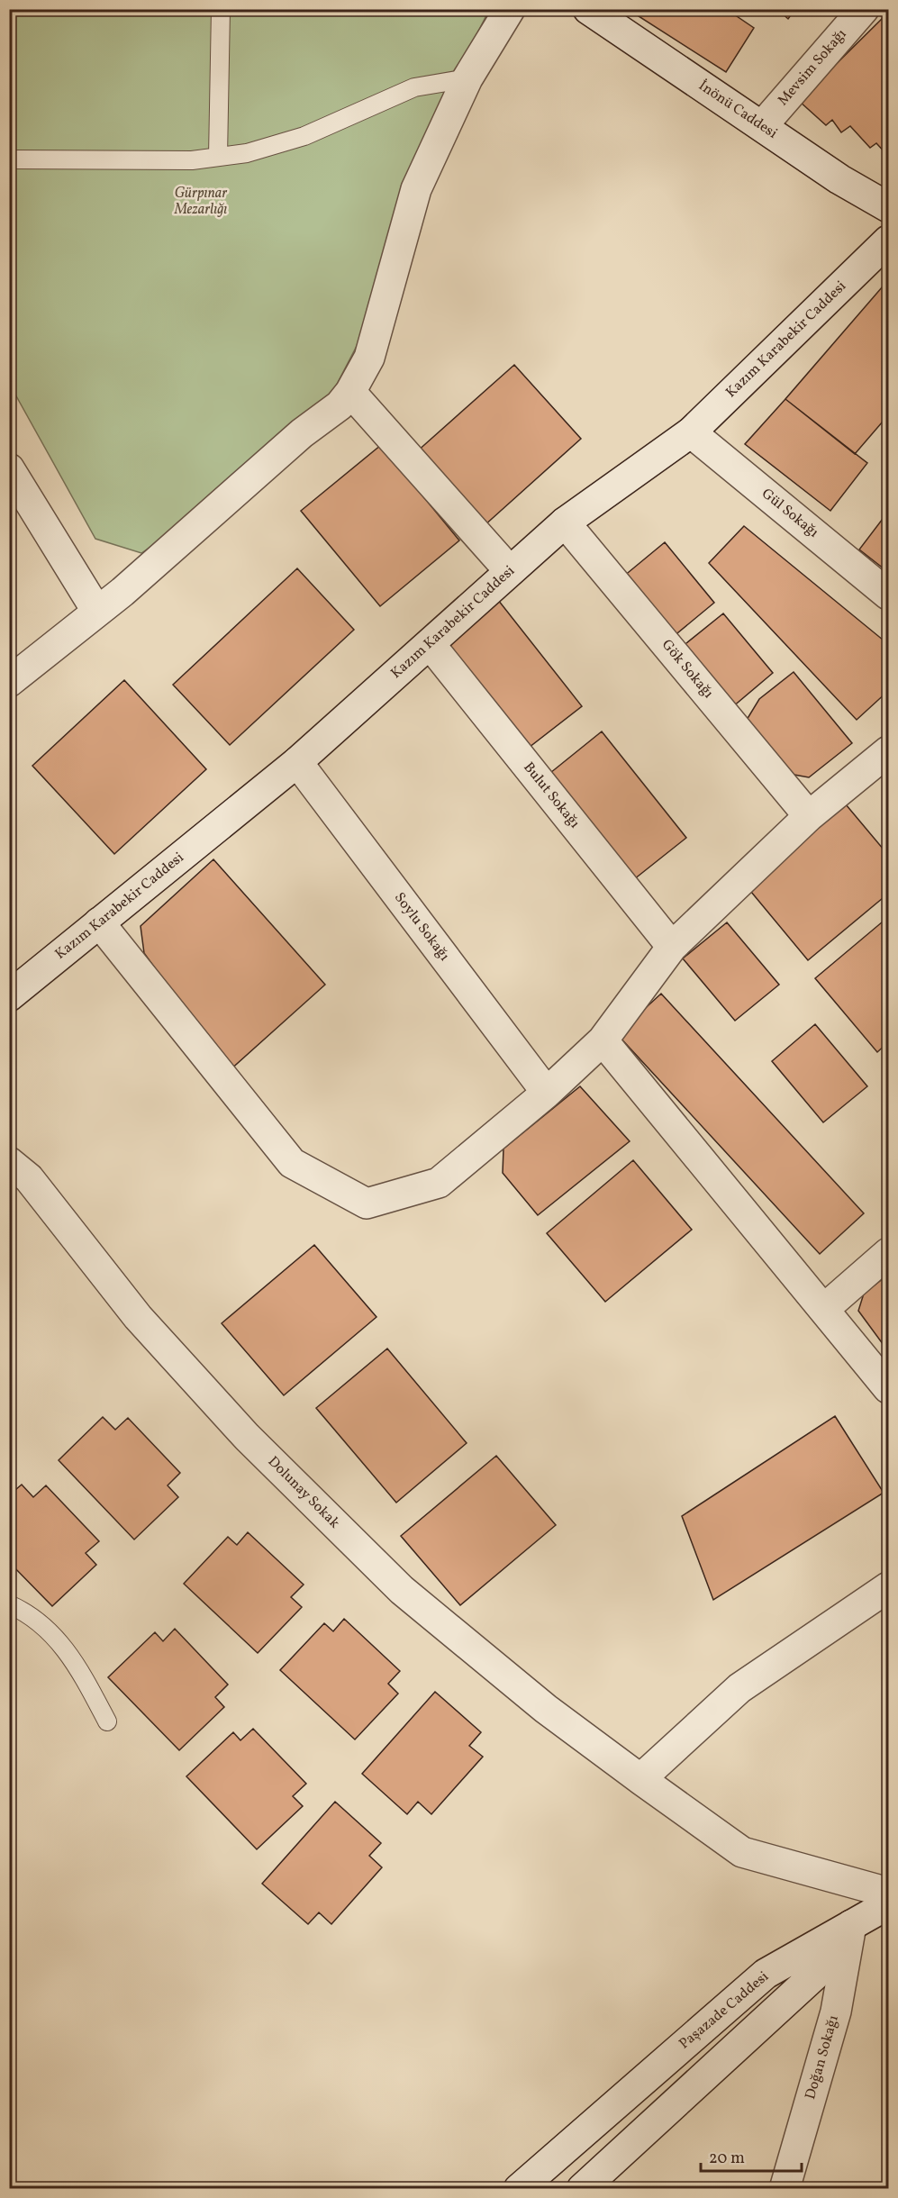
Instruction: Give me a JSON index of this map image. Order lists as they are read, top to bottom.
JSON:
{
  "streets": {
    "street": [
      "Mevsim Sokağı",
      "İnönü Caddesi",
      "Kazım Karabekir Caddesi",
      "Gül Sokağı",
      "Gök Sokağı",
      "Bulut Sokağı",
      "Soylu Sokağı",
      "Dolunay Sokak",
      "Paşazade Caddesi",
      "Doğan Sokağı"
    ]
  },
  "crossings": [
    ["Mevsim Sokağı", "İnönü Caddesi"],
    ["Kazım Karabekir Caddesi", "Gül Sokağı"],
    ["Kazım Karabekir Caddesi", "Gök Sokağı"],
    ["Kazım Karabekir Caddesi", "Bulut Sokağı"],
    ["Kazım Karabekir Caddesi", "Soylu Sokağı"],
    ["Paşazade Caddesi", "Doğan Sokağı"]
  ],
  "parks": ["Gürpınar Mezarlığı"],
  "scale_bar": "20 m"
}
